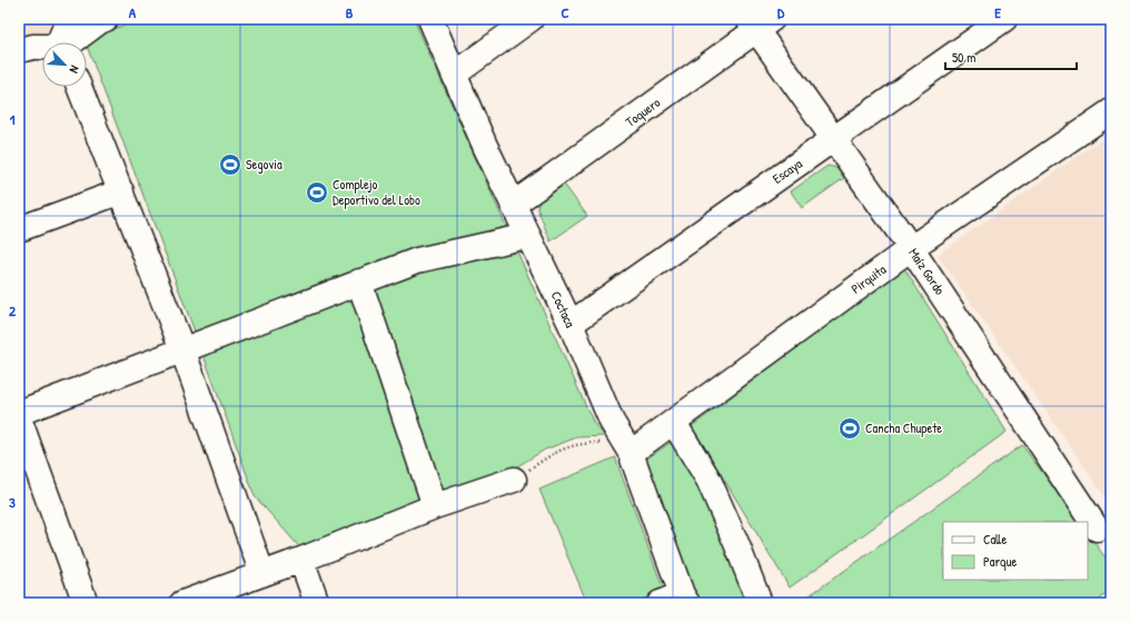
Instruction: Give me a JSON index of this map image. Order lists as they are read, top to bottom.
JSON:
{
  "streets": {
    "street": [
      "Toquero",
      "Escaya",
      "Maíz Gordo",
      "Pirquita",
      "Coctaca"
    ]
  },
  "crossings": [
    ["Toquero", "Maíz Gordo"],
    ["Toquero", "Coctaca"],
    ["Escaya", "Maíz Gordo"],
    ["Escaya", "Coctaca"],
    ["Maíz Gordo", "Pirquita"],
    ["Pirquita", "Coctaca"]
  ],
  "places": {
    "sports": ["Segovia", "Complejo Deportivo del Lobo", "Cancha Chupete"]
  },
  "legend": ["Calle", "Parque"],
  "scale_bar": "50 m",
  "north": "bottom right",
  "grid": {
    "columns": [
      "A",
      "B",
      "C",
      "D",
      "E"
    ],
    "rows": ["1", "2", "3"]
  }
}
